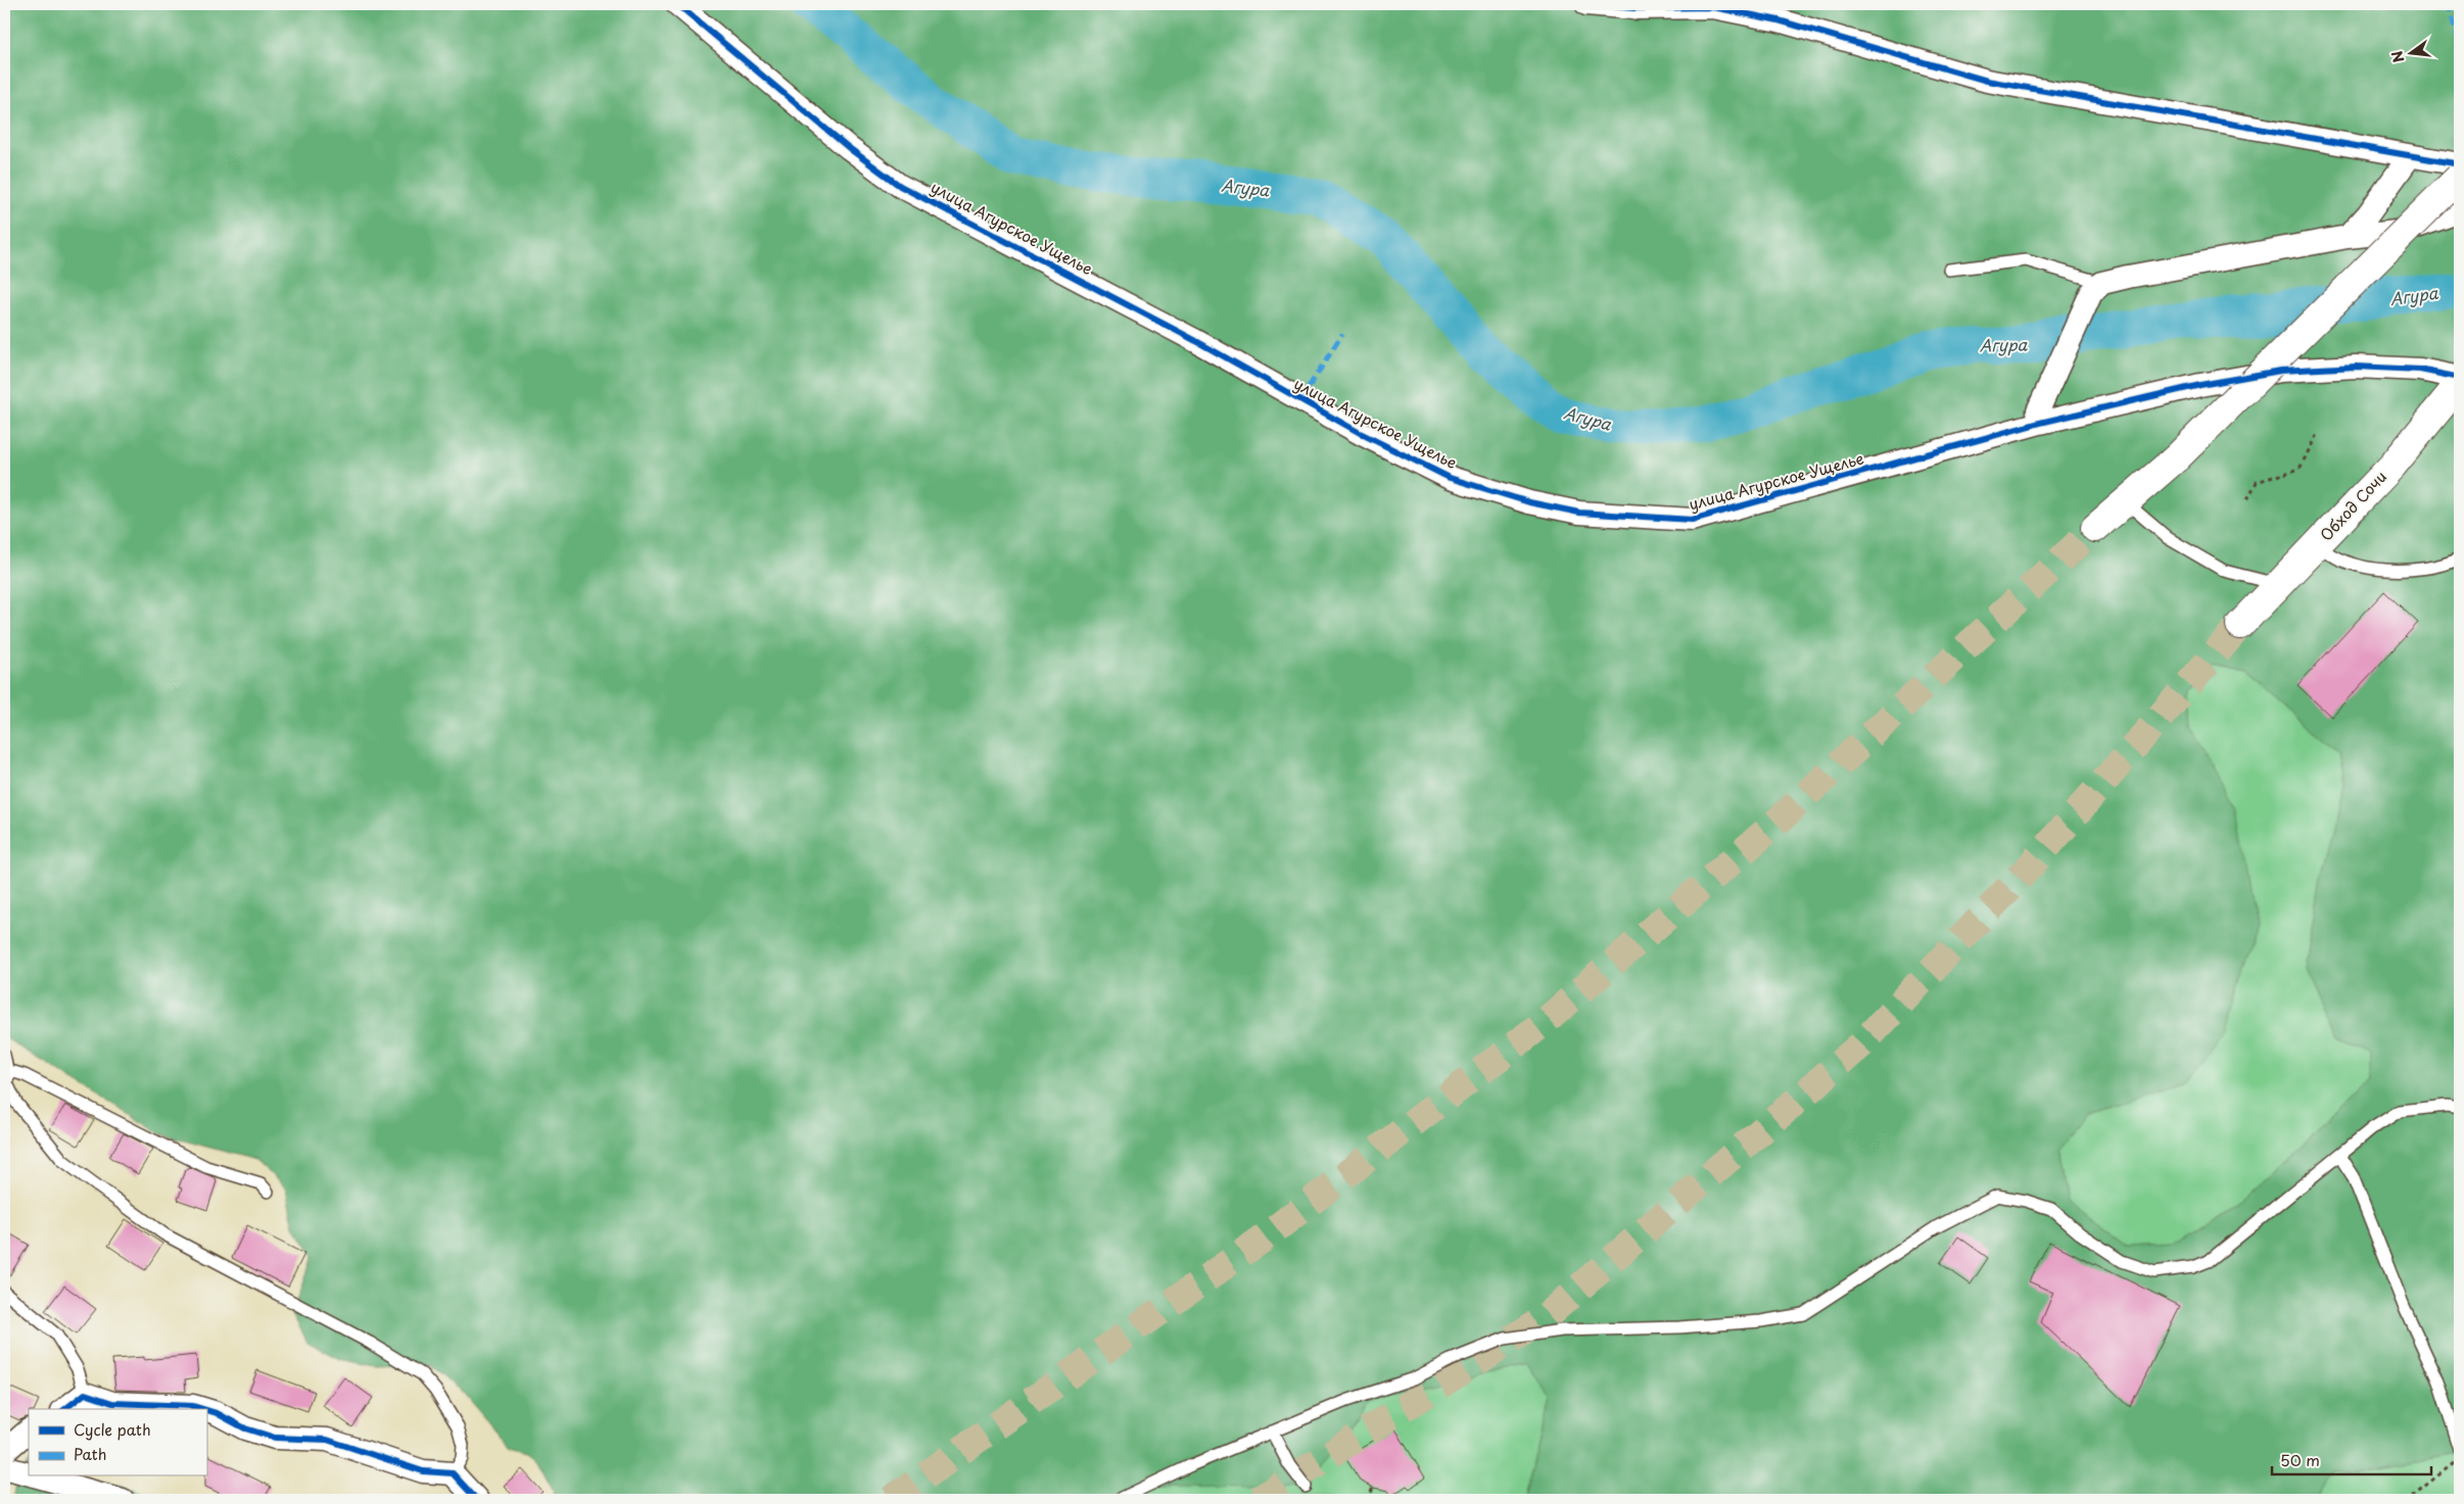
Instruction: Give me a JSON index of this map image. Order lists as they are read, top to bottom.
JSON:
{
  "streets": {
    "highway": ["Обход Сочи"],
    "street": ["улица Агурское Ущелье"]
  },
  "water": ["Агура"],
  "legend": ["Cycle path", "Path"],
  "scale_bar": "50 m",
  "north": "left"
}
